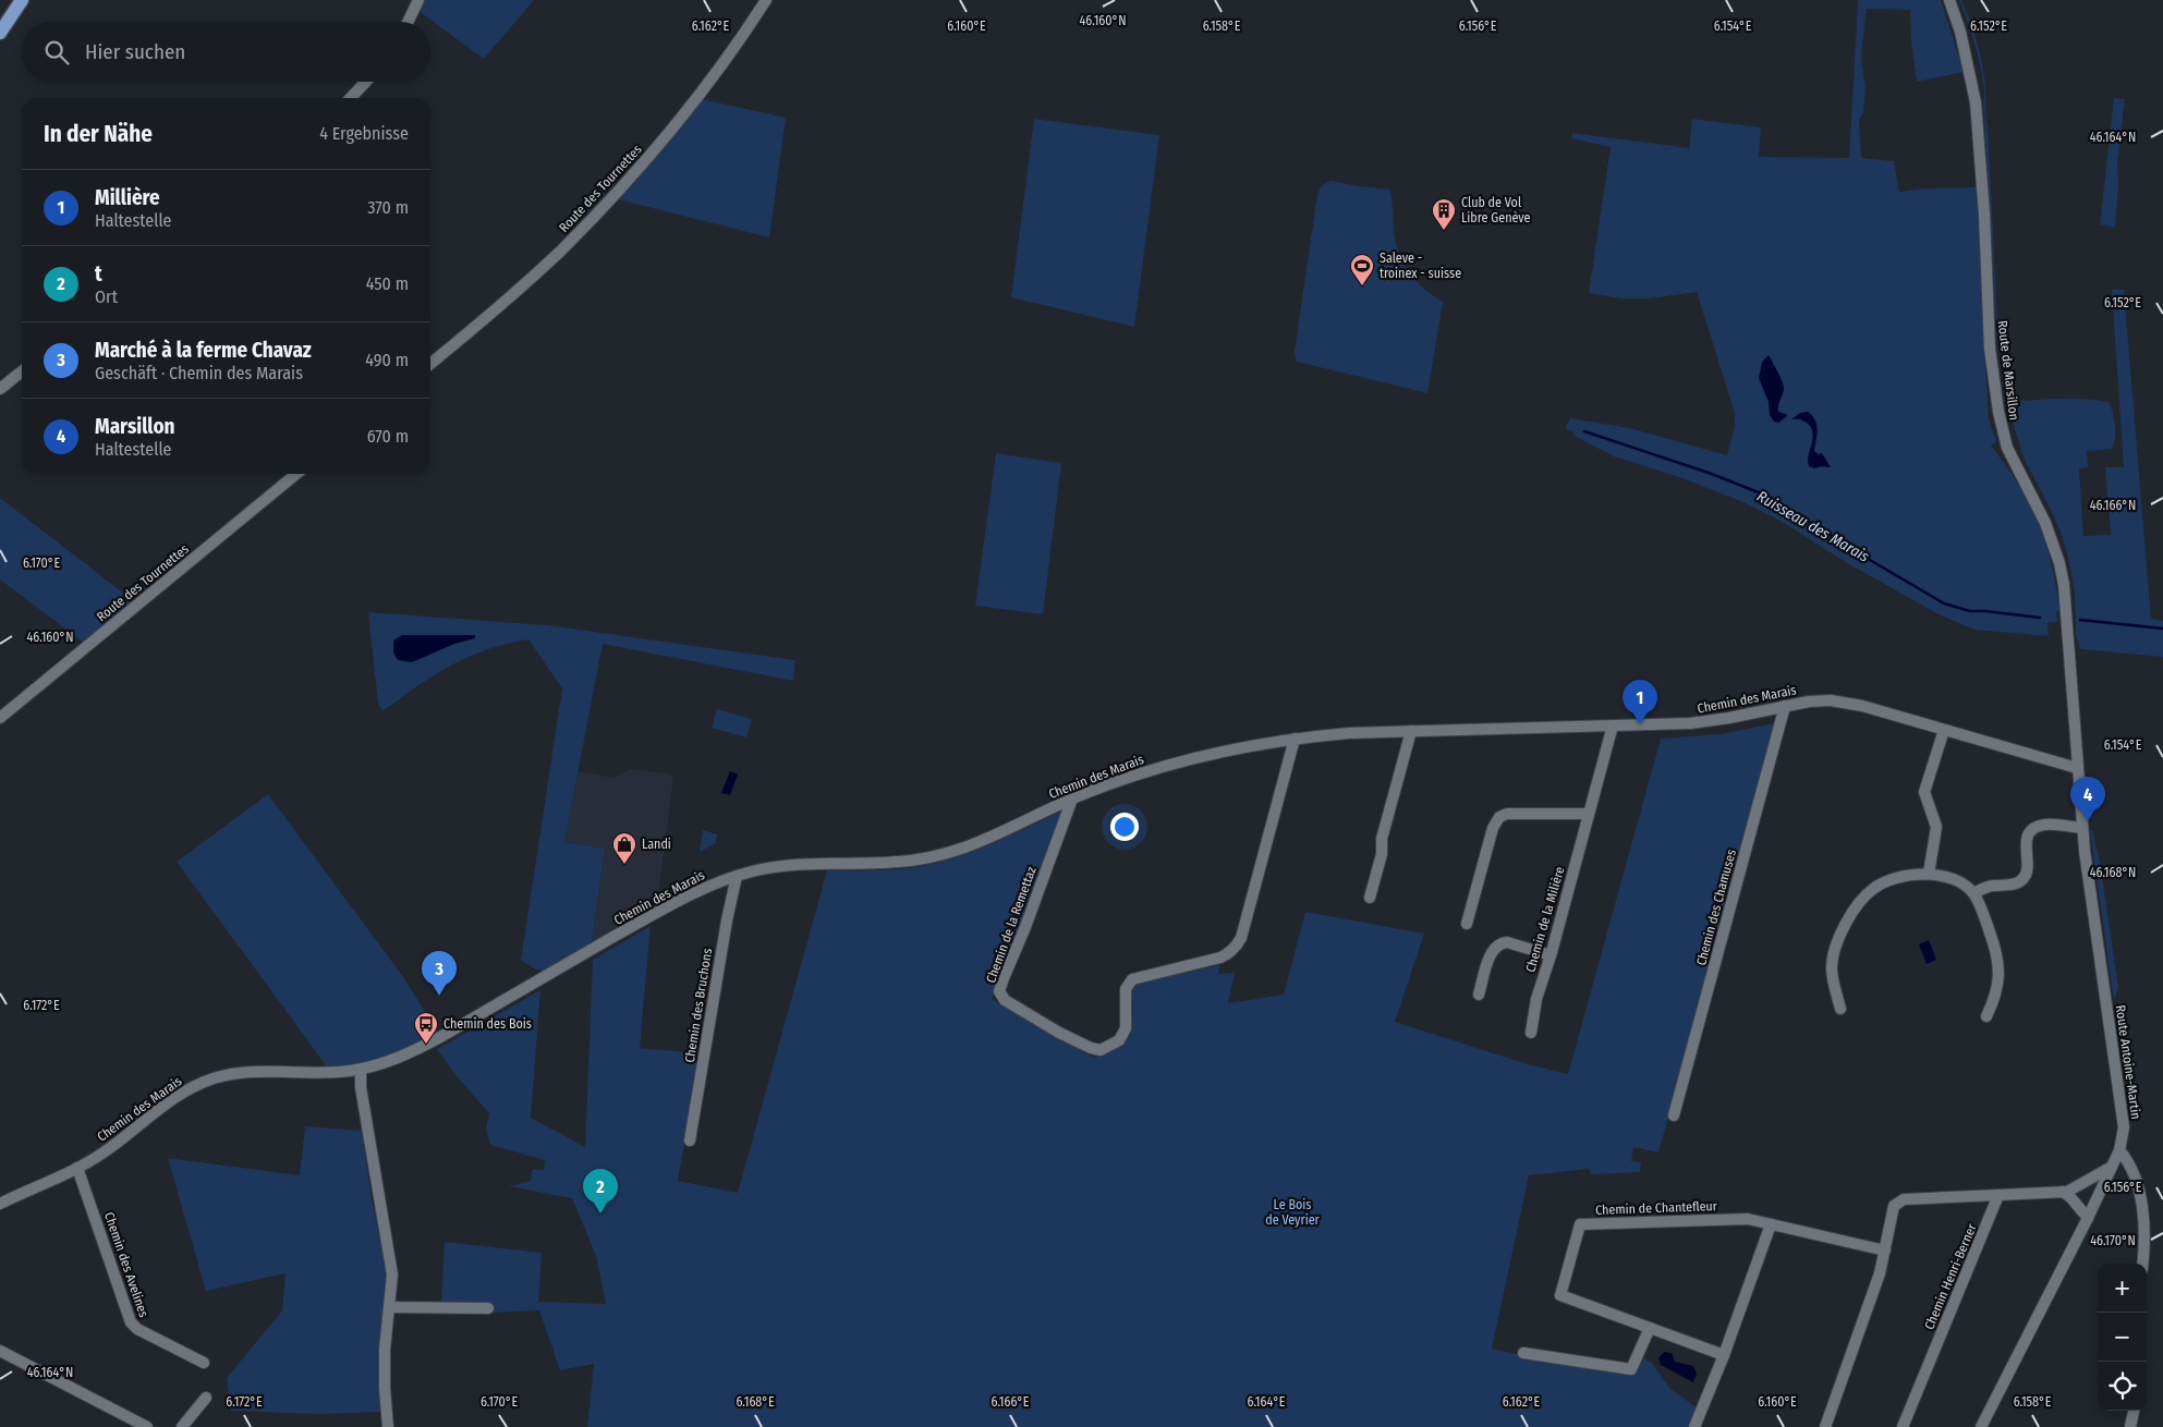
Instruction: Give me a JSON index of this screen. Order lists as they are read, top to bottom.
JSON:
{
  "streets": {
    "street": [
      "Route des Tournettes",
      "Route de Marsillon",
      "Chemin des Marais",
      "Chemin des Chamuses",
      "Chemin de la Milière",
      "Chemin de la Remettaz",
      "Chemin des Bruchons",
      "Route Antoine-Martin",
      "Chemin de Chantefleur",
      "Chemin des Avelines",
      "Chemin Henri-Berner"
    ]
  },
  "crossings": [
    ["Route de Marsillon", "Chemin des Marais"],
    ["Route de Marsillon", "Route Antoine-Martin"],
    ["Chemin des Marais", "Chemin des Chamuses"],
    ["Chemin des Marais", "Chemin de la Milière"],
    ["Chemin des Marais", "Chemin de la Remettaz"],
    ["Chemin des Marais", "Chemin des Bruchons"],
    ["Chemin des Marais", "Route Antoine-Martin"],
    ["Chemin des Marais", "Chemin des Avelines"]
  ],
  "water": ["Ruisseau des Marais"],
  "parks": ["Le Bois de Veyrier"],
  "places": {
    "building": ["Club de Vol Libre Genève"],
    "sports": ["Saleve - troinex - suisse"],
    "shop": ["Landi"],
    "bus stop": ["Chemin des Bois"]
  },
  "page": {
    "search": "Hier suchen",
    "heading": ["In der Nähe", "4 Ergebnisse"],
    "list": [
      {
        "mark": "1",
        "name": "Millière",
        "note": "Haltestelle",
        "value": "370 m"
      },
      {
        "mark": "2",
        "name": "t",
        "note": "Ort",
        "value": "450 m"
      },
      {
        "mark": "3",
        "name": "Marché à la ferme Chavaz",
        "note": "Geschäft · Chemin des Marais",
        "value": "490 m"
      },
      {
        "mark": "4",
        "name": "Marsillon",
        "note": "Haltestelle",
        "value": "670 m"
      }
    ],
    "pins": [
      "1",
      "4",
      "3",
      "2"
    ],
    "map_buttons": ["+", "−"]
  },
  "coordinates": [
    "46.160°N",
    "6.162°E",
    "6.158°E",
    "6.160°E",
    "6.156°E",
    "6.154°E",
    "6.152°E",
    "46.164°N",
    "46.166°N",
    "6.170°E",
    "46.168°N",
    "6.172°E",
    "46.170°N",
    "6.168°E",
    "6.166°E",
    "6.164°E"
  ]
}
